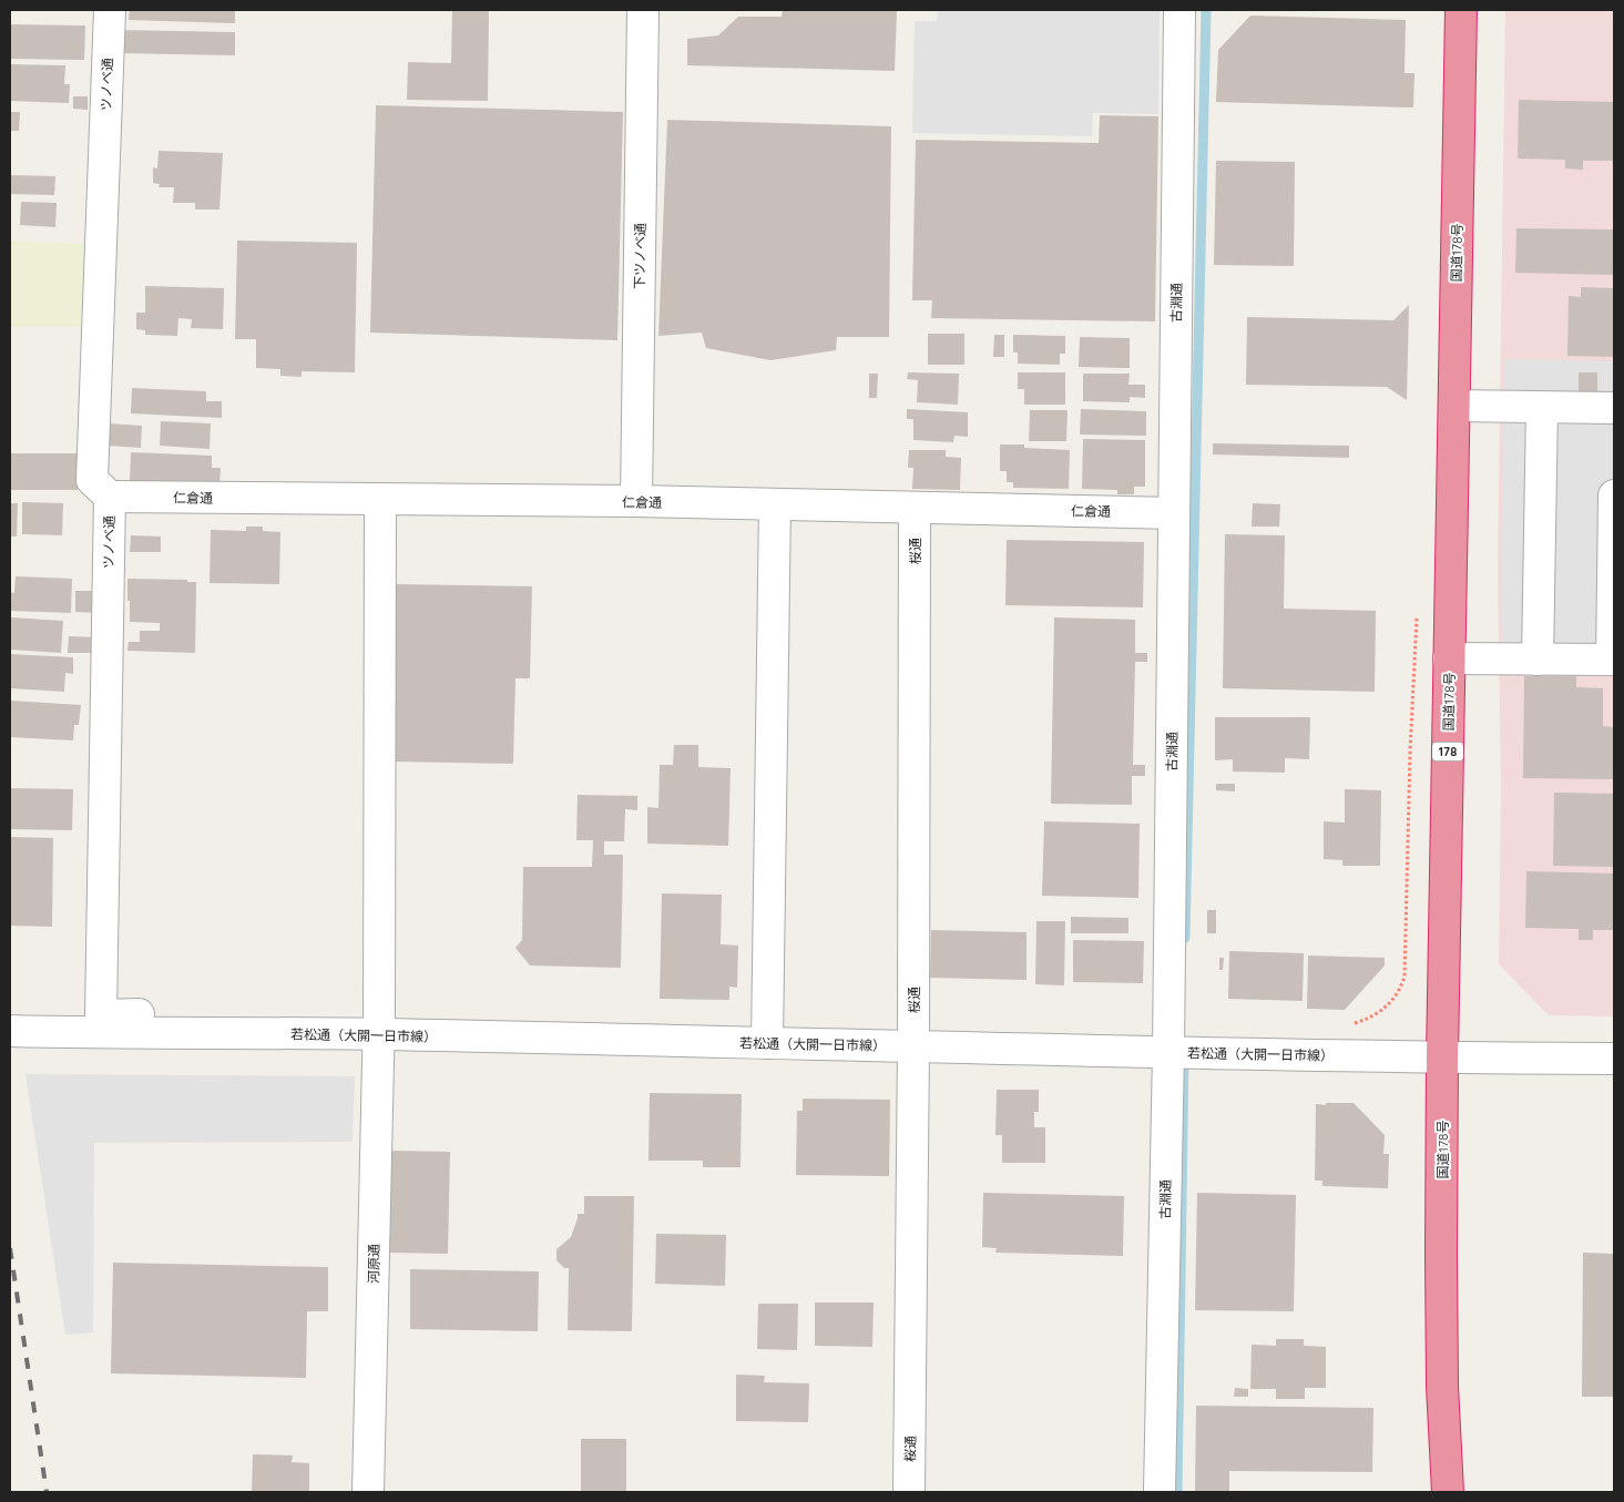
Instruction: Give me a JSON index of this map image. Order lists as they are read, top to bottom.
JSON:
{
  "streets": {
    "highway": ["国道178号", "178"],
    "street": [
      "ツノベ通",
      "下ツノベ通",
      "古淵通",
      "仁倉通",
      "桜通",
      "若松通（大開一日市線）",
      "河原通"
    ]
  },
  "crossings": [
    ["ツノベ通", "仁倉通"],
    ["ツノベ通", "若松通（大開一日市線）"],
    ["ツノベ通", "河原通"],
    ["国道178号", "若松通（大開一日市線）"],
    ["下ツノベ通", "仁倉通"],
    ["古淵通", "仁倉通"],
    ["古淵通", "若松通（大開一日市線）"],
    ["仁倉通", "桜通"],
    ["仁倉通", "河原通"],
    ["桜通", "若松通（大開一日市線）"],
    ["若松通（大開一日市線）", "河原通"]
  ]
}
